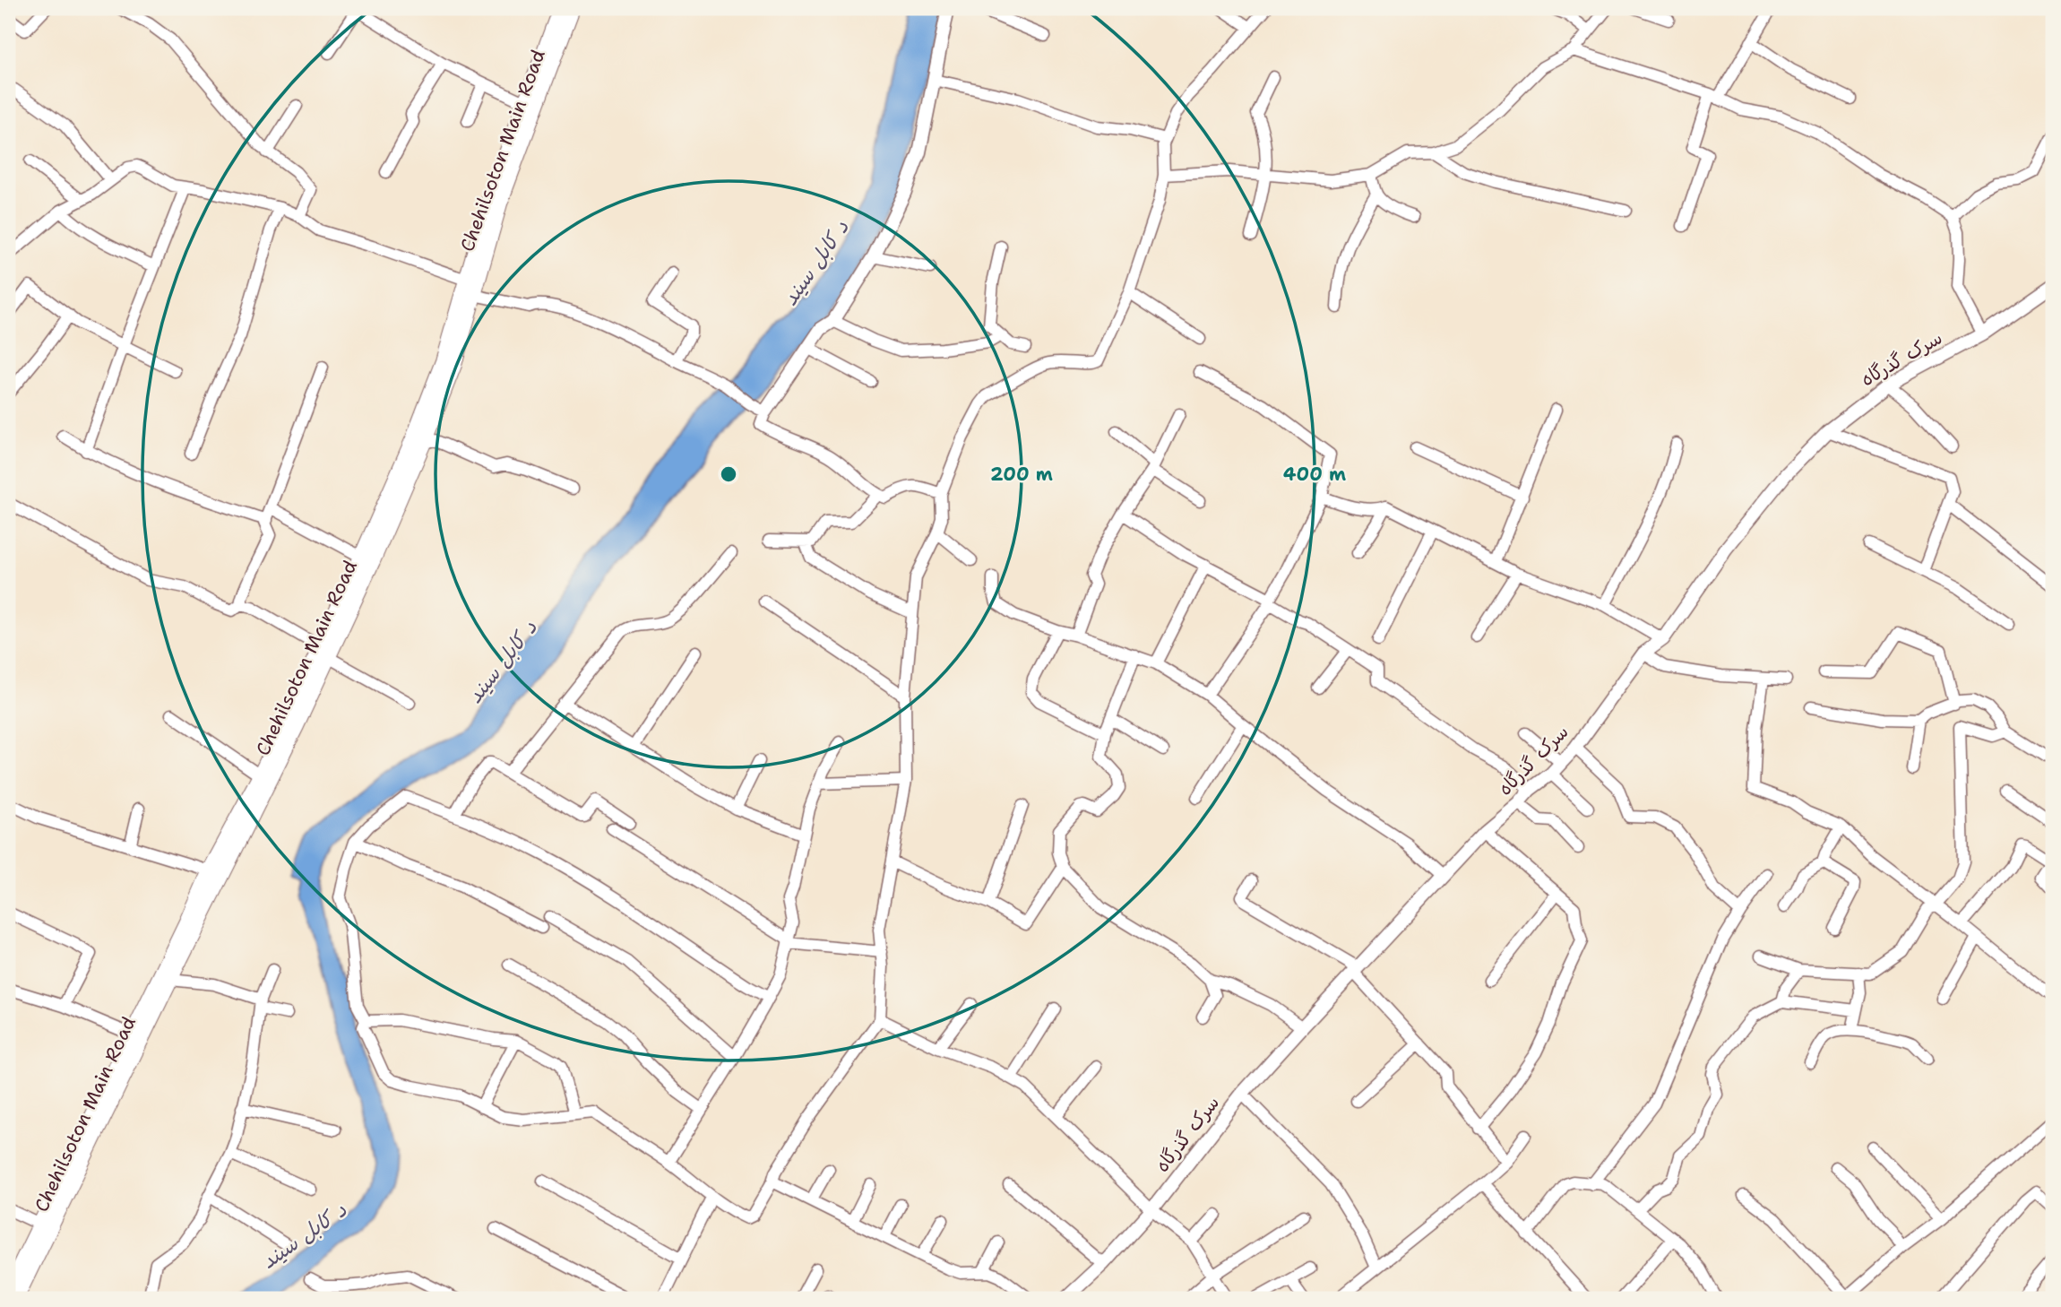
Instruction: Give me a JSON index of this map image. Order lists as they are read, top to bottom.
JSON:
{
  "streets": {
    "main road": ["Chehilsoton Main Road"],
    "street": ["سرک گذرگاه"]
  },
  "water": ["د کابل سيند"],
  "rings": ["200 m", "400 m"]
}
